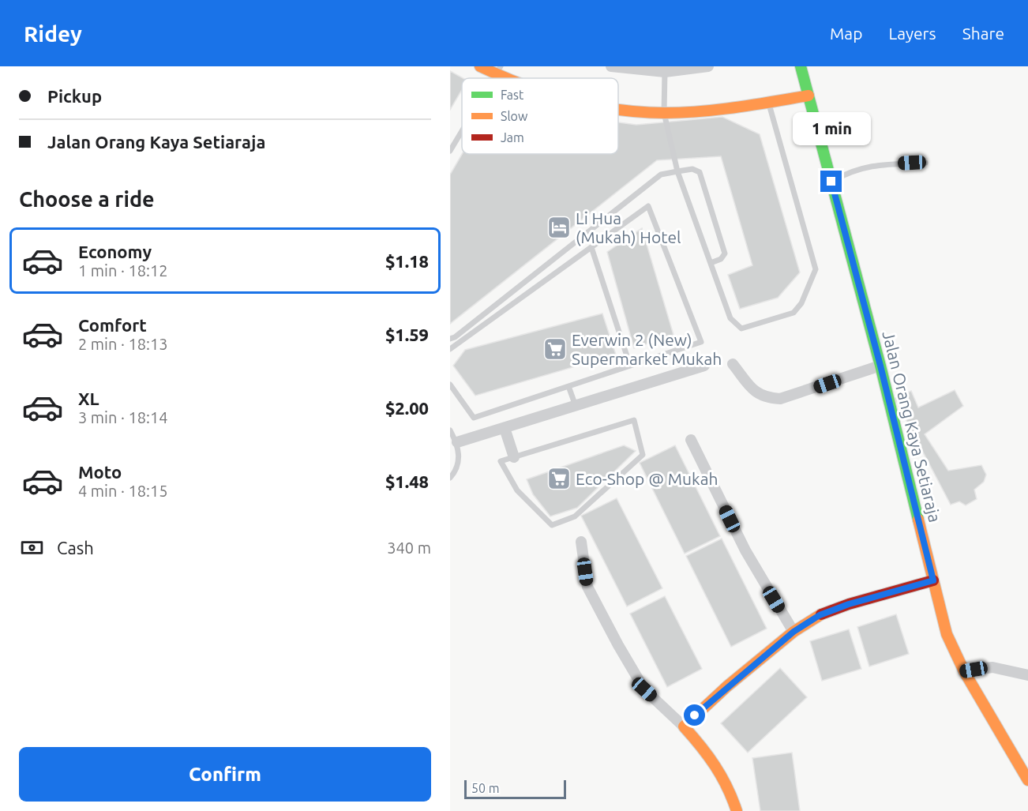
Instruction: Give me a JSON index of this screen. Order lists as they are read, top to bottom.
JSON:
{
  "streets": {
    "street": ["Jalan Orang Kaya Setiaraja"]
  },
  "places": {
    "hotel": ["Li Hua (Mukah) Hotel"],
    "supermarket": ["Everwin 2 (New) Supermarket Mukah", "Eco-Shop @ Mukah"]
  },
  "legend": ["Fast", "Slow", "Jam"],
  "scale_bar": "50 m",
  "page": {
    "header": "Ridey",
    "nav": ["Map", "Layers", "Share"],
    "banner": ["Pickup", "Jalan Orang Kaya Setiaraja"],
    "bubble": "1 min",
    "heading": "Choose a ride",
    "list": [
      {
        "name": "Economy",
        "note": "1 min · 18:12",
        "value": "$1.18"
      },
      {
        "name": "Comfort",
        "note": "2 min · 18:13",
        "value": "$1.59"
      },
      {
        "name": "XL",
        "note": "3 min · 18:14",
        "value": "$2.00"
      },
      {
        "name": "Moto",
        "note": "4 min · 18:15",
        "value": "$1.48"
      }
    ],
    "pay": ["Cash", "340 m"],
    "buttons": "Confirm",
    "scale": "50 m"
  }
}
